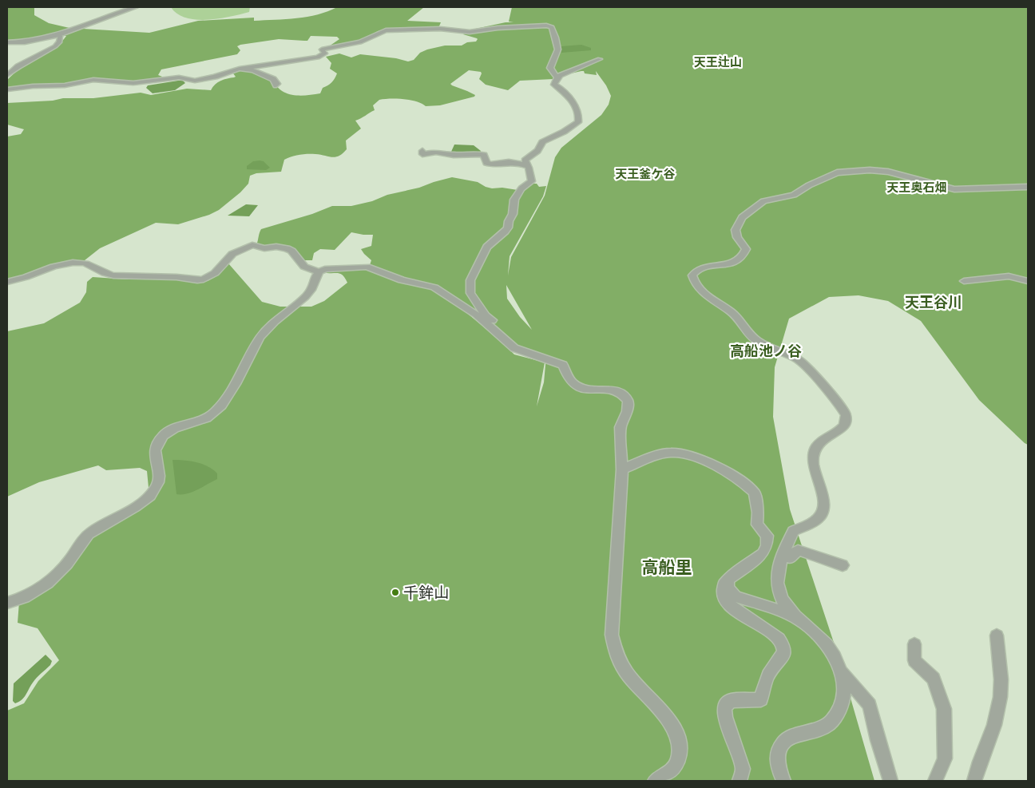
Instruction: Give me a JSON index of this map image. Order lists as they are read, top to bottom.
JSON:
{
  "districts": [
    "天王辻山",
    "天王釜ケ谷",
    "天王奥石畑",
    "天王谷川",
    "高船池ノ谷",
    "高船里"
  ],
  "places": ["千鉾山"]
}
